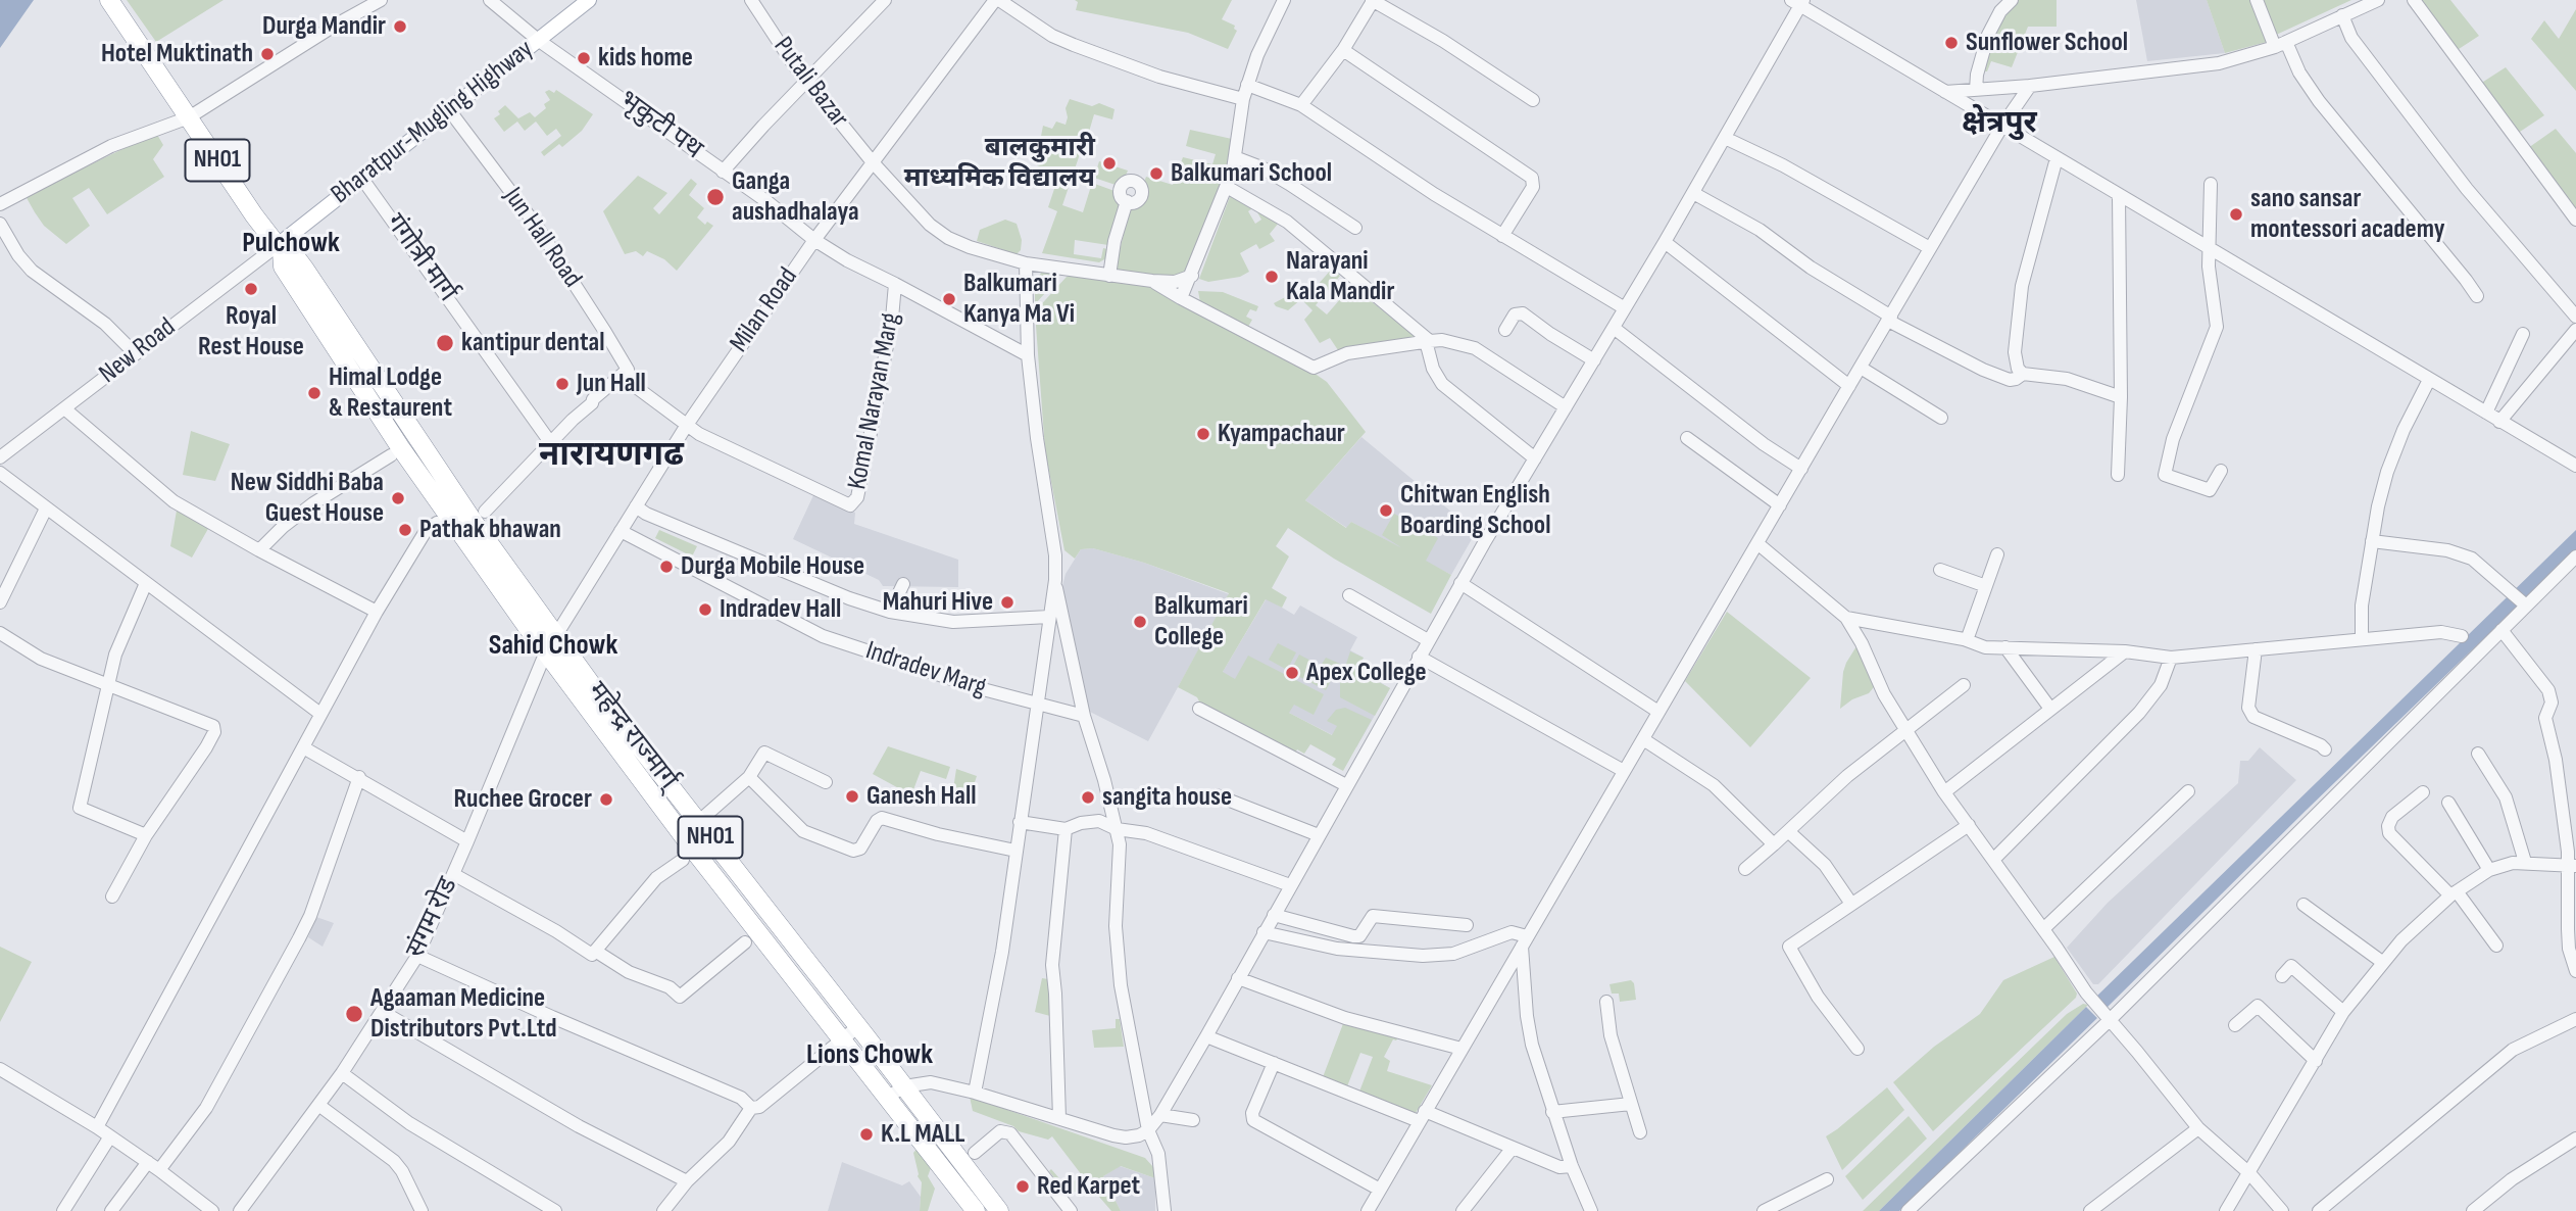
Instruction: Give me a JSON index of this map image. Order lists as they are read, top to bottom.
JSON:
{
  "streets": {
    "highway": ["NH01", "महेन्द्र राज्मार्ग्"],
    "main road": ["Bharatpur-Mugling Highway"],
    "street": [
      "Putali Bazar",
      "भृकुटी पथ",
      "Jun Hall Road",
      "गंगोत्री मार्ग",
      "Milan Road",
      "New Road",
      "Komal Narayan Marg",
      "Indradev Marg",
      "संगम रोड"
    ]
  },
  "crossings": [
    ["Putali Bazar", "Milan Road"],
    ["Bharatpur-Mugling Highway", "भृकुटी पथ"],
    ["Bharatpur-Mugling Highway", "Jun Hall Road"],
    ["Bharatpur-Mugling Highway", "गंगोत्री मार्ग"],
    ["Bharatpur-Mugling Highway", "New Road"],
    ["Bharatpur-Mugling Highway", "महेन्द्र राज्मार्ग्"],
    ["भृकुटी पथ", "Milan Road"],
    ["भृकुटी पथ", "Komal Narayan Marg"],
    ["Jun Hall Road", "Milan Road"],
    ["Jun Hall Road", "Komal Narayan Marg"],
    ["Milan Road", "Komal Narayan Marg"],
    ["Milan Road", "Indradev Marg"],
    ["Milan Road", "महेन्द्र राज्मार्ग्"],
    ["Milan Road", "संगम रोड"],
    ["New Road", "महेन्द्र राज्मार्ग्"],
    ["महेन्द्र राज्मार्ग्", "संगम रोड"]
  ],
  "districts": [
    "क्षेत्रपुर",
    "Pulchowk",
    "नारायणगढ",
    "Sahid Chowk",
    "Lions Chowk"
  ],
  "places": [
    "Durga Mandir",
    "Sunflower School",
    "Hotel Muktinath",
    "kids home",
    "बालकुमारी माध्यमिक विद्यालय",
    "Balkumari School",
    "Ganga aushadhalaya",
    "sano sansar montessori academy",
    "Narayani Kala Mandir",
    "Royal Rest House",
    "Balkumari Kanya Ma Vi",
    "kantipur dental",
    "Jun Hall",
    "Himal Lodge & Restaurent",
    "Kyampachaur",
    "New Siddhi Baba Guest House",
    "Chitwan English Boarding School",
    "Pathak bhawan",
    "Durga Mobile House",
    "Mahuri Hive",
    "Indradev Hall",
    "Balkumari College",
    "Apex College",
    "Ganesh Hall",
    "sangita house",
    "Ruchee Grocer",
    "Agaaman Medicine Distributors Pvt.Ltd",
    "K.L MALL",
    "Red Karpet"
  ]
}
